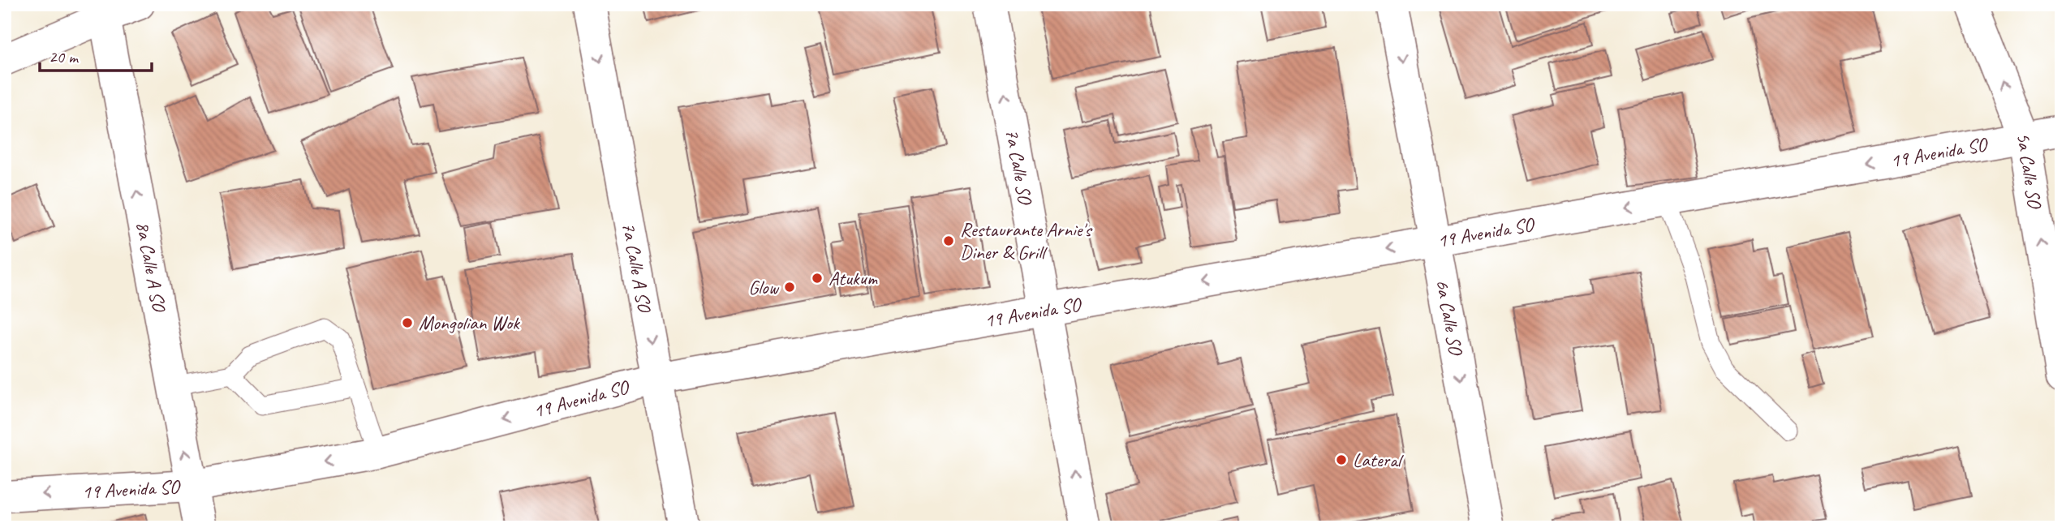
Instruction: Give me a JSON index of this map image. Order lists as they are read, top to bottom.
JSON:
{
  "streets": {
    "street": [
      "19 Avenida SO",
      "7a Calle SO",
      "5a Calle SO",
      "8a Calle A SO",
      "7a Calle A SO",
      "6a Calle SO"
    ]
  },
  "crossings": [
    ["19 Avenida SO", "7a Calle SO"],
    ["19 Avenida SO", "5a Calle SO"],
    ["19 Avenida SO", "8a Calle A SO"],
    ["19 Avenida SO", "7a Calle A SO"],
    ["19 Avenida SO", "6a Calle SO"]
  ],
  "one_way": [
    "19 Avenida SO",
    "7a Calle SO",
    "5a Calle SO",
    "8a Calle A SO",
    "7a Calle A SO",
    "6a Calle SO"
  ],
  "places": [
    "Restaurante Arnie's Diner & Grill",
    "Atukum",
    "Glow",
    "Mongolian Wok",
    "Lateral"
  ],
  "scale_bar": "20 m"
}
